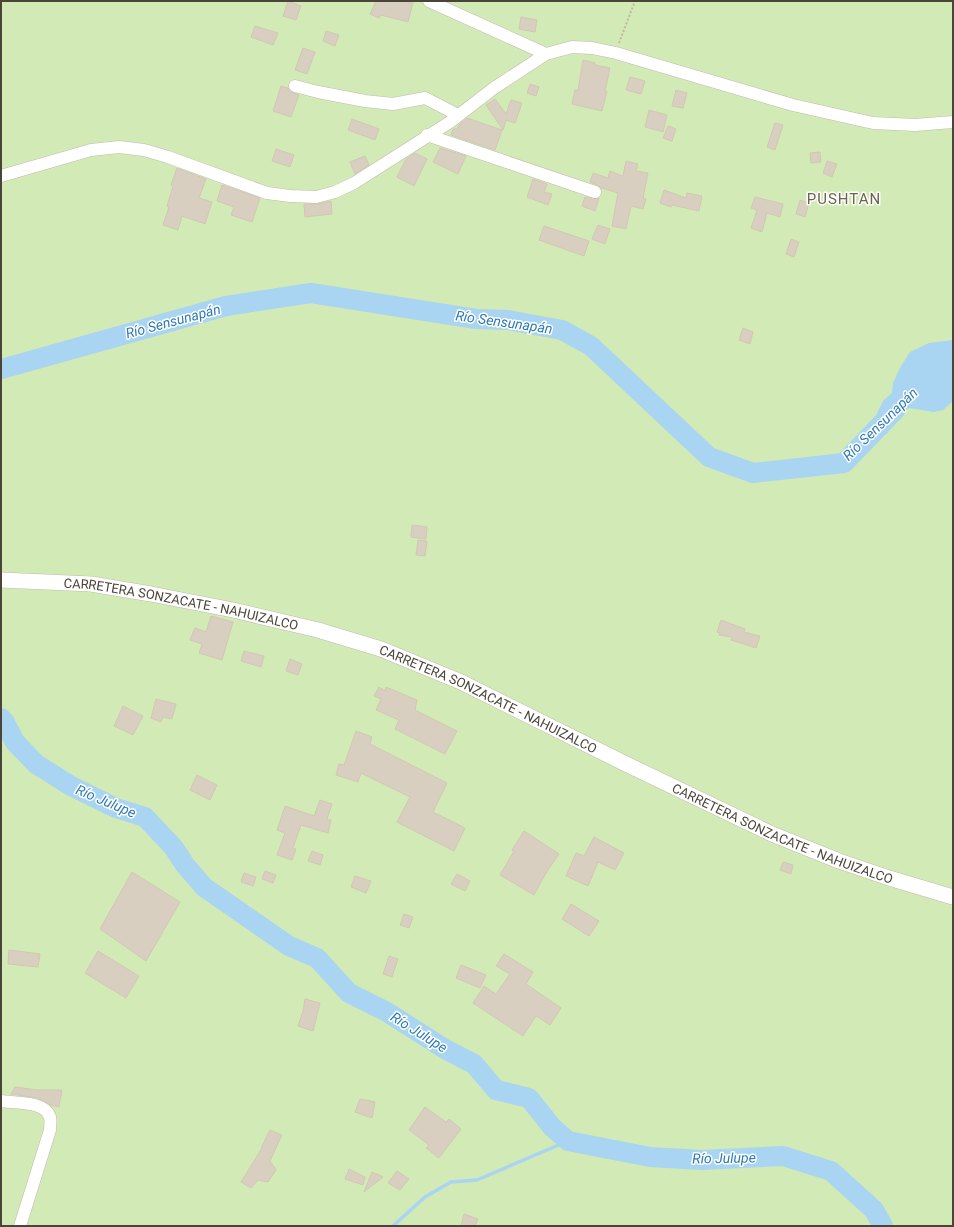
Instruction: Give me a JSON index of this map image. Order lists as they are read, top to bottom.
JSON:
{
  "streets": {
    "street": ["CARRETERA SONZACATE - NAHUIZALCO"]
  },
  "districts": ["PUSHTAN"],
  "water": ["Río Sensunapán", "Río Julupe"]
}
